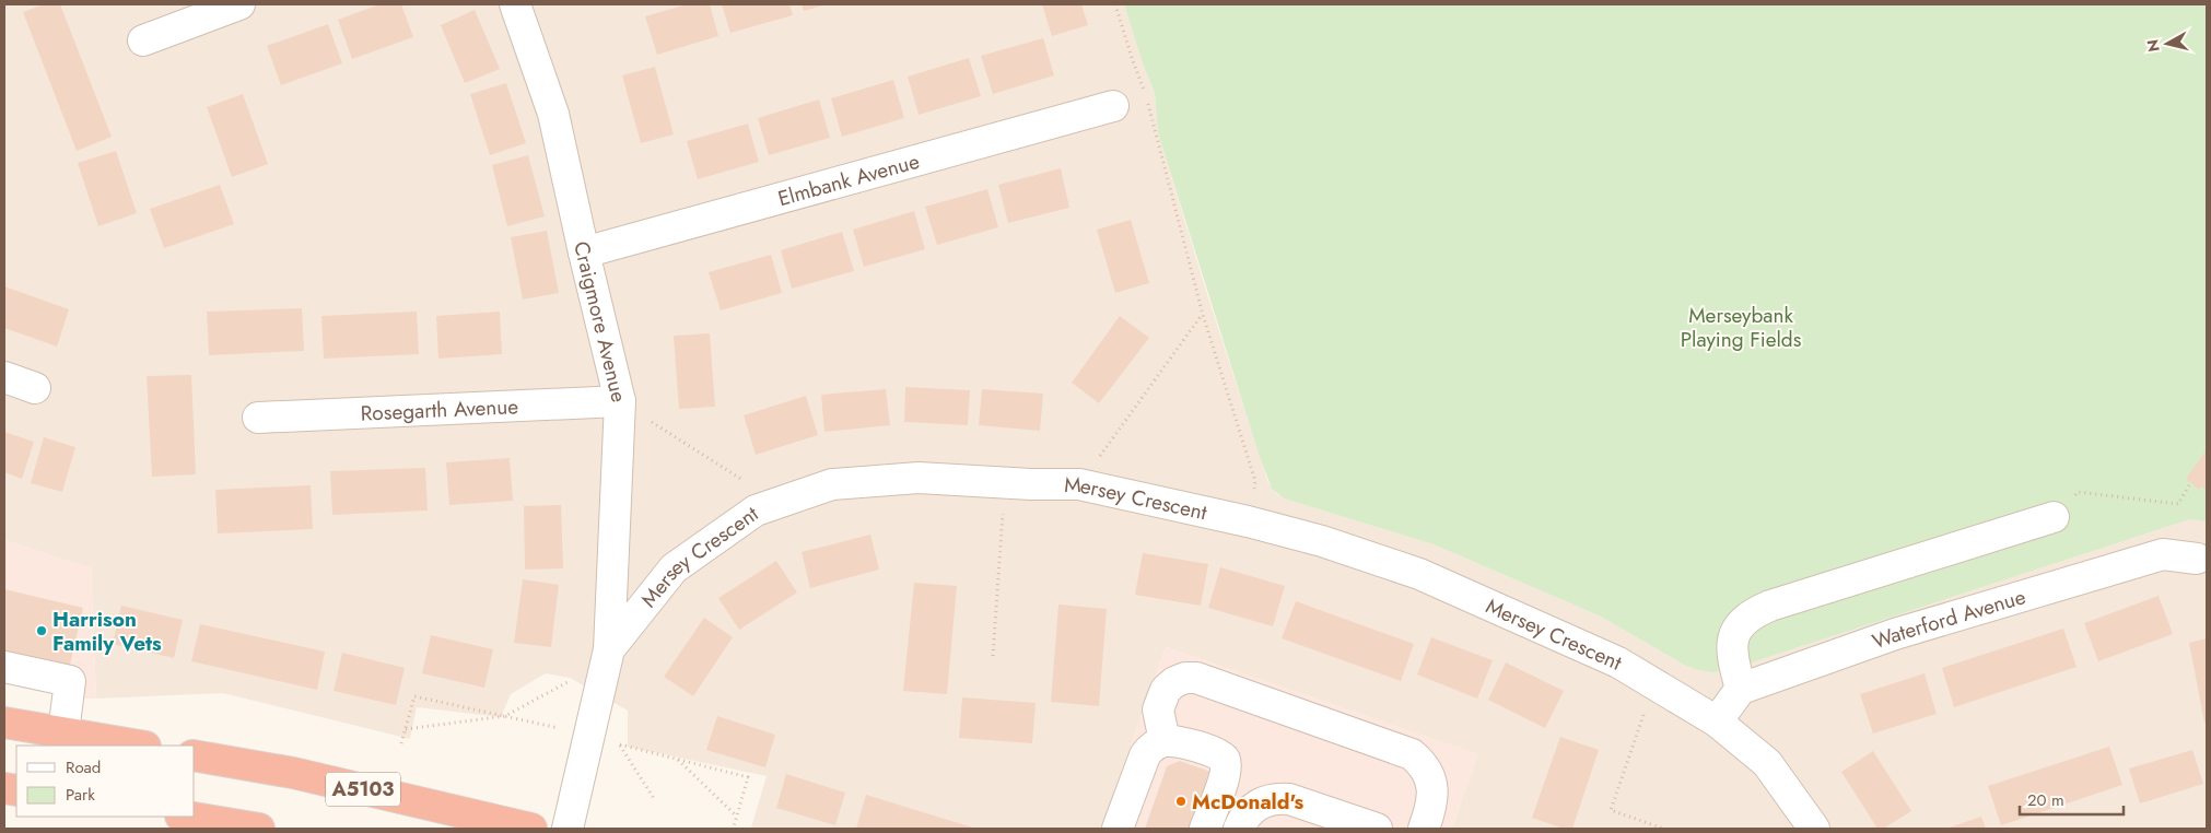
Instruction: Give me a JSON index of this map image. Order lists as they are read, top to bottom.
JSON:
{
  "streets": {
    "highway": ["A5103"],
    "street": [
      "Elmbank Avenue",
      "Craigmore Avenue",
      "Rosegarth Avenue",
      "Mersey Crescent",
      "Waterford Avenue"
    ]
  },
  "crossings": [
    ["Elmbank Avenue", "Craigmore Avenue"],
    ["Craigmore Avenue", "Rosegarth Avenue"],
    ["Craigmore Avenue", "Mersey Crescent"]
  ],
  "parks": ["Merseybank Playing Fields"],
  "places": ["Harrison Family Vets", "McDonald's"],
  "legend": ["Road", "Park"],
  "scale_bar": "20 m",
  "north": "left"
}
